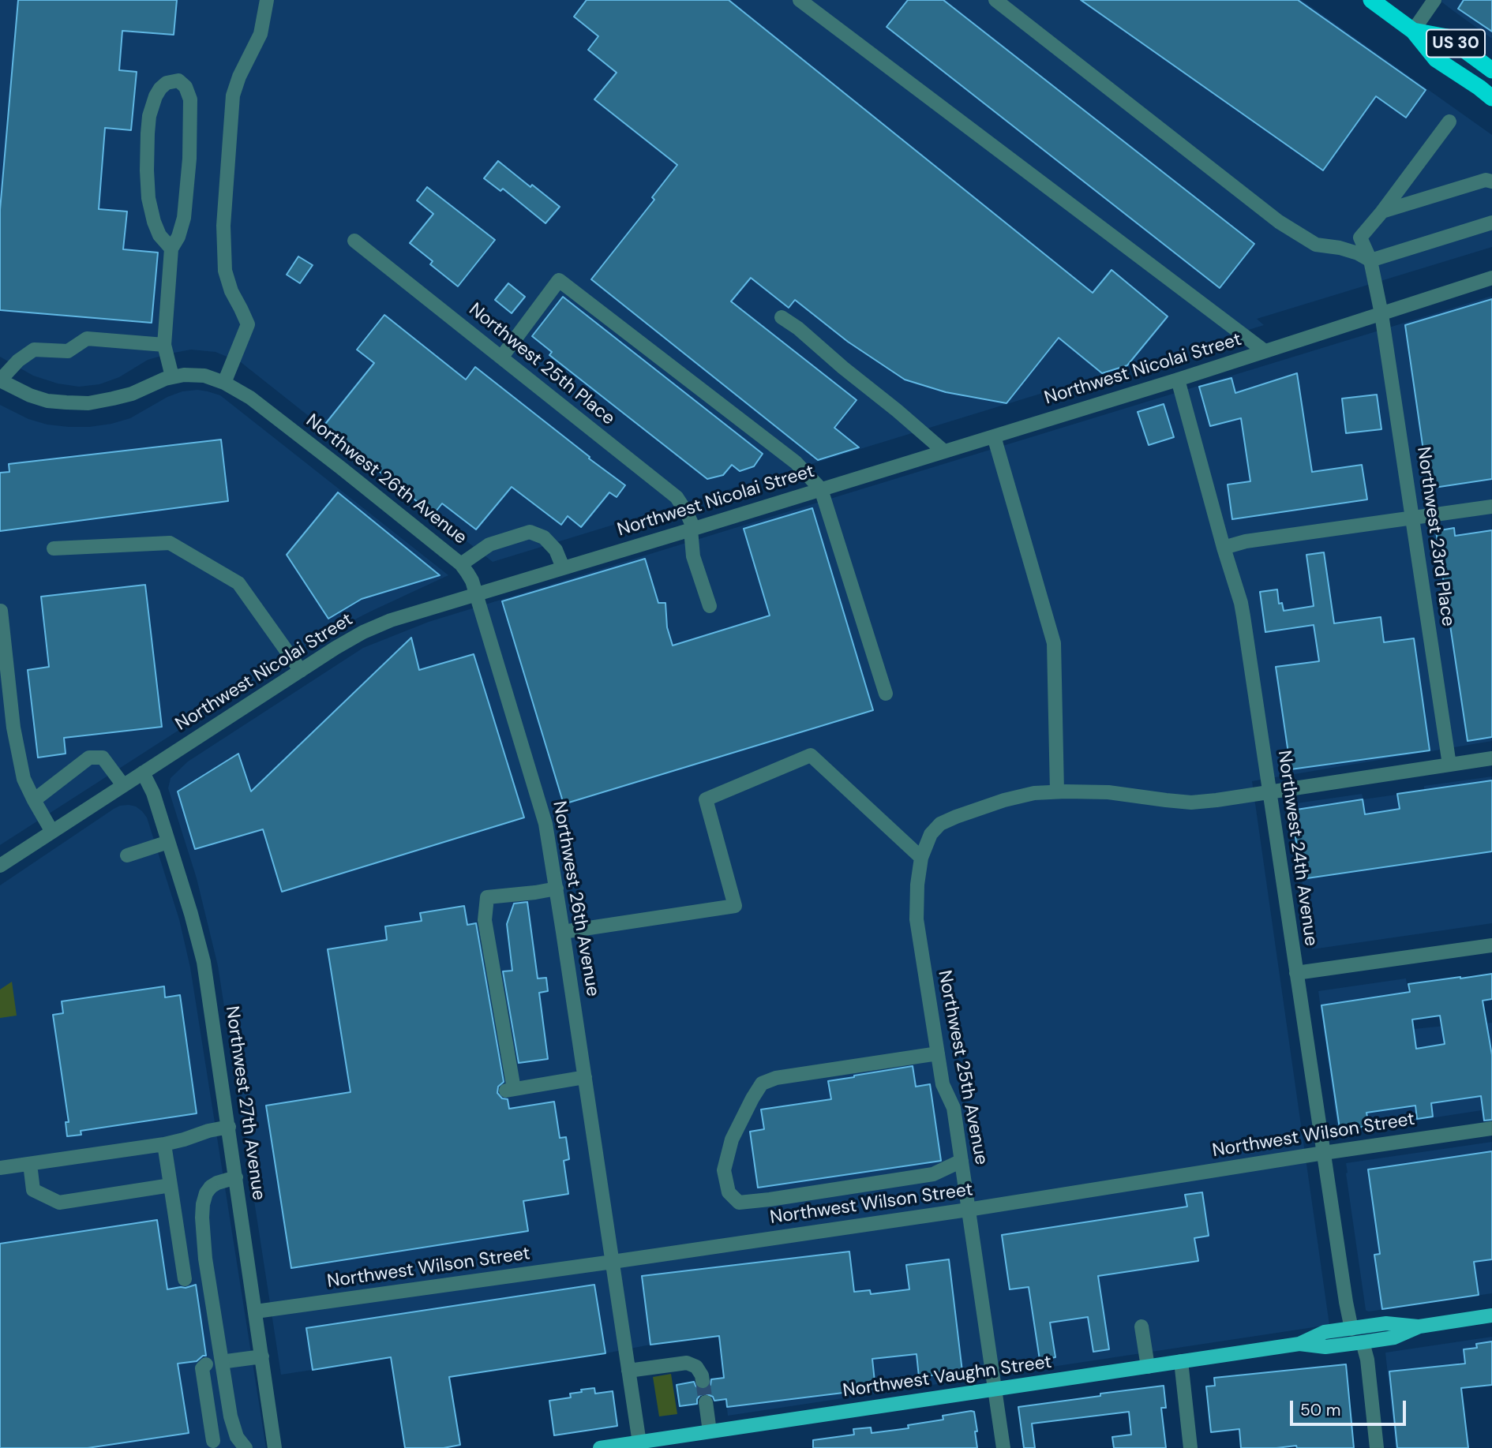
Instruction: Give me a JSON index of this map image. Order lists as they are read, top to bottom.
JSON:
{
  "streets": {
    "highway": ["US 30"],
    "main road": ["Northwest Vaughn Street"],
    "street": [
      "Northwest 25th Place",
      "Northwest Nicolai Street",
      "Northwest 26th Avenue",
      "Northwest 23rd Place",
      "Northwest 24th Avenue",
      "Northwest 25th Avenue",
      "Northwest 27th Avenue",
      "Northwest Wilson Street"
    ]
  },
  "crossings": [
    ["Northwest 25th Place", "Northwest Nicolai Street"],
    ["Northwest Nicolai Street", "Northwest 26th Avenue"],
    ["Northwest Nicolai Street", "Northwest 23rd Place"],
    ["Northwest Nicolai Street", "Northwest 24th Avenue"],
    ["Northwest Nicolai Street", "Northwest 27th Avenue"],
    ["Northwest 26th Avenue", "Northwest Wilson Street"],
    ["Northwest 26th Avenue", "Northwest Vaughn Street"],
    ["Northwest 23rd Place", "Northwest 25th Avenue"],
    ["Northwest 24th Avenue", "Northwest 25th Avenue"],
    ["Northwest 24th Avenue", "Northwest Wilson Street"],
    ["Northwest 24th Avenue", "Northwest Vaughn Street"],
    ["Northwest 25th Avenue", "Northwest Wilson Street"],
    ["Northwest 25th Avenue", "Northwest Vaughn Street"],
    ["Northwest 27th Avenue", "Northwest Wilson Street"]
  ],
  "scale_bar": "50 m"
}
